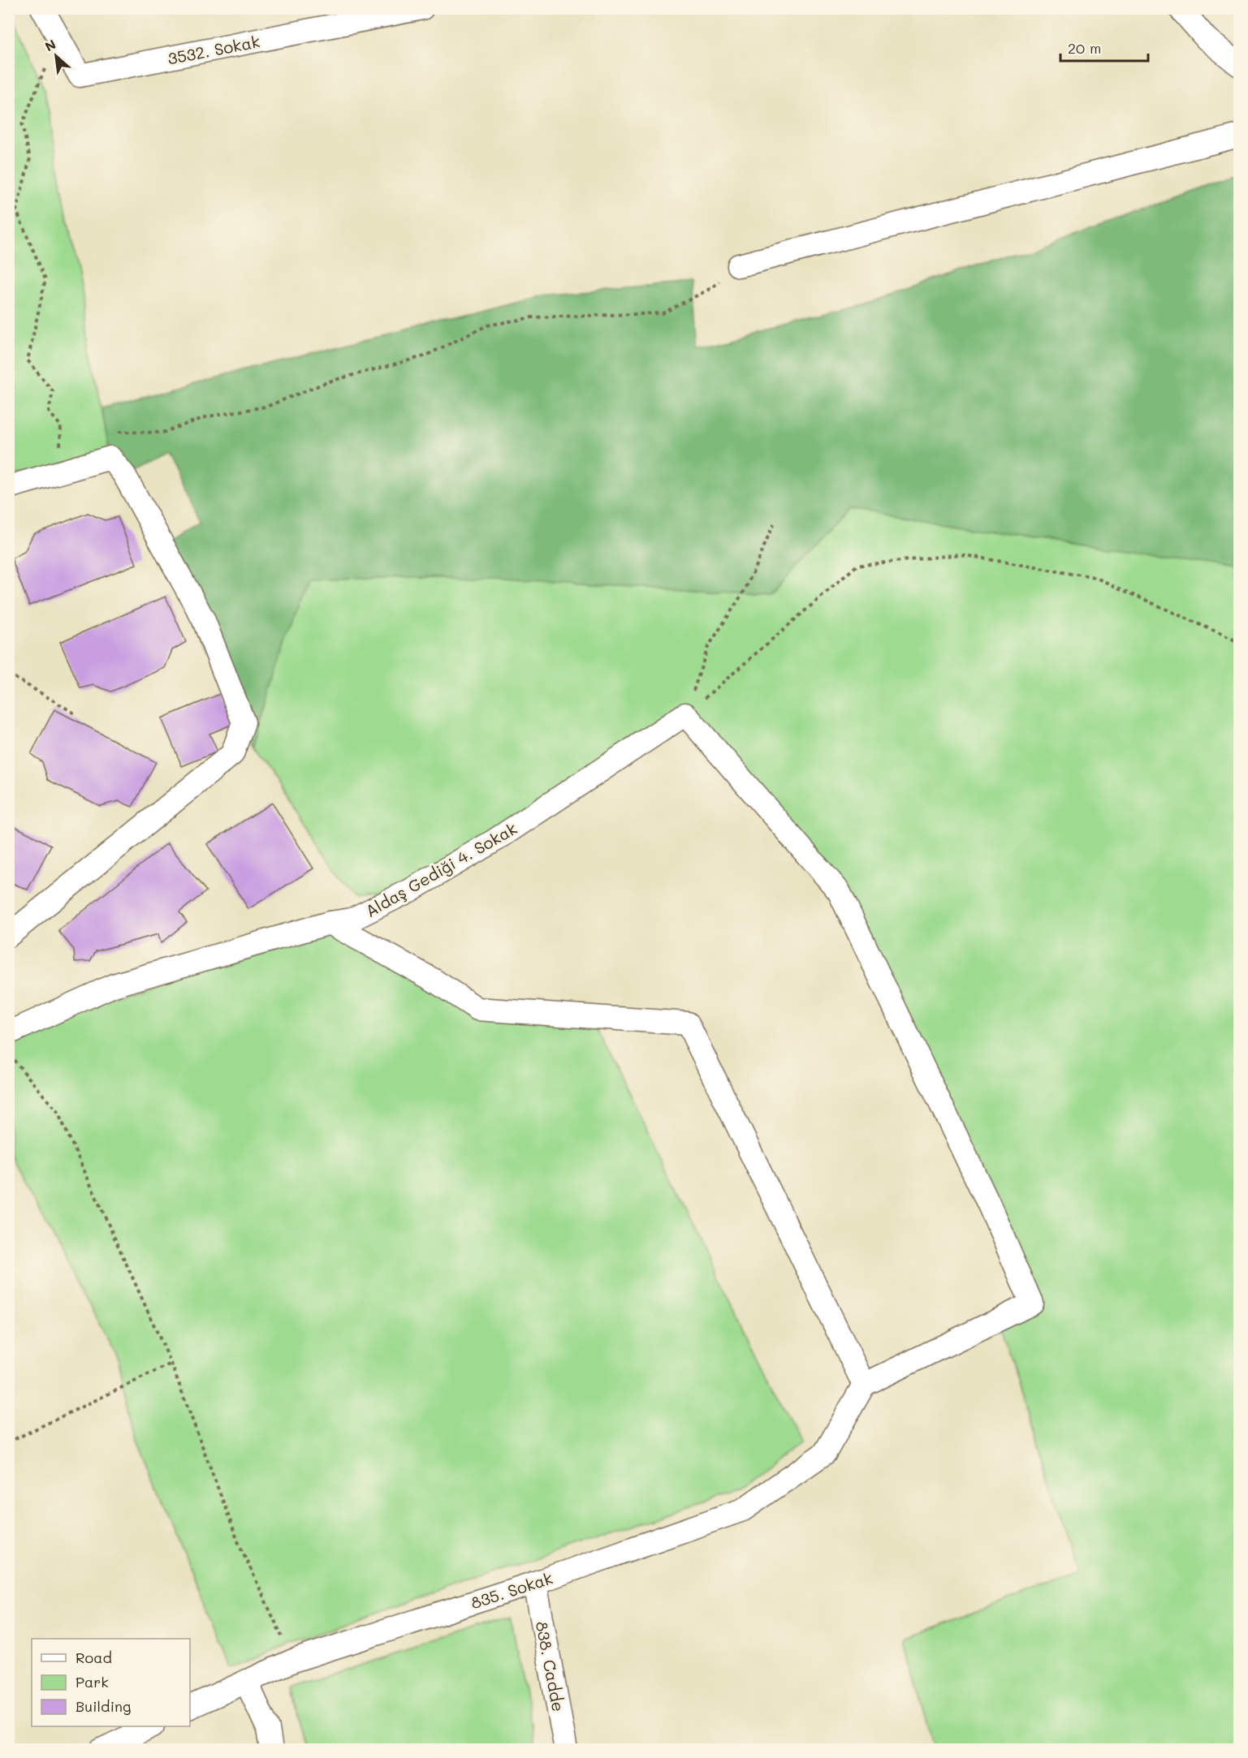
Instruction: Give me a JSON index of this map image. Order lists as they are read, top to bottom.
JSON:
{
  "streets": {
    "street": [
      "3532. Sokak",
      "Aldaş Gediği 4. Sokak",
      "835. Sokak",
      "838. Cadde"
    ]
  },
  "crossings": [
    ["835. Sokak", "838. Cadde"]
  ],
  "legend": ["Road", "Park", "Building"],
  "scale_bar": "20 m",
  "north": "top left"
}
